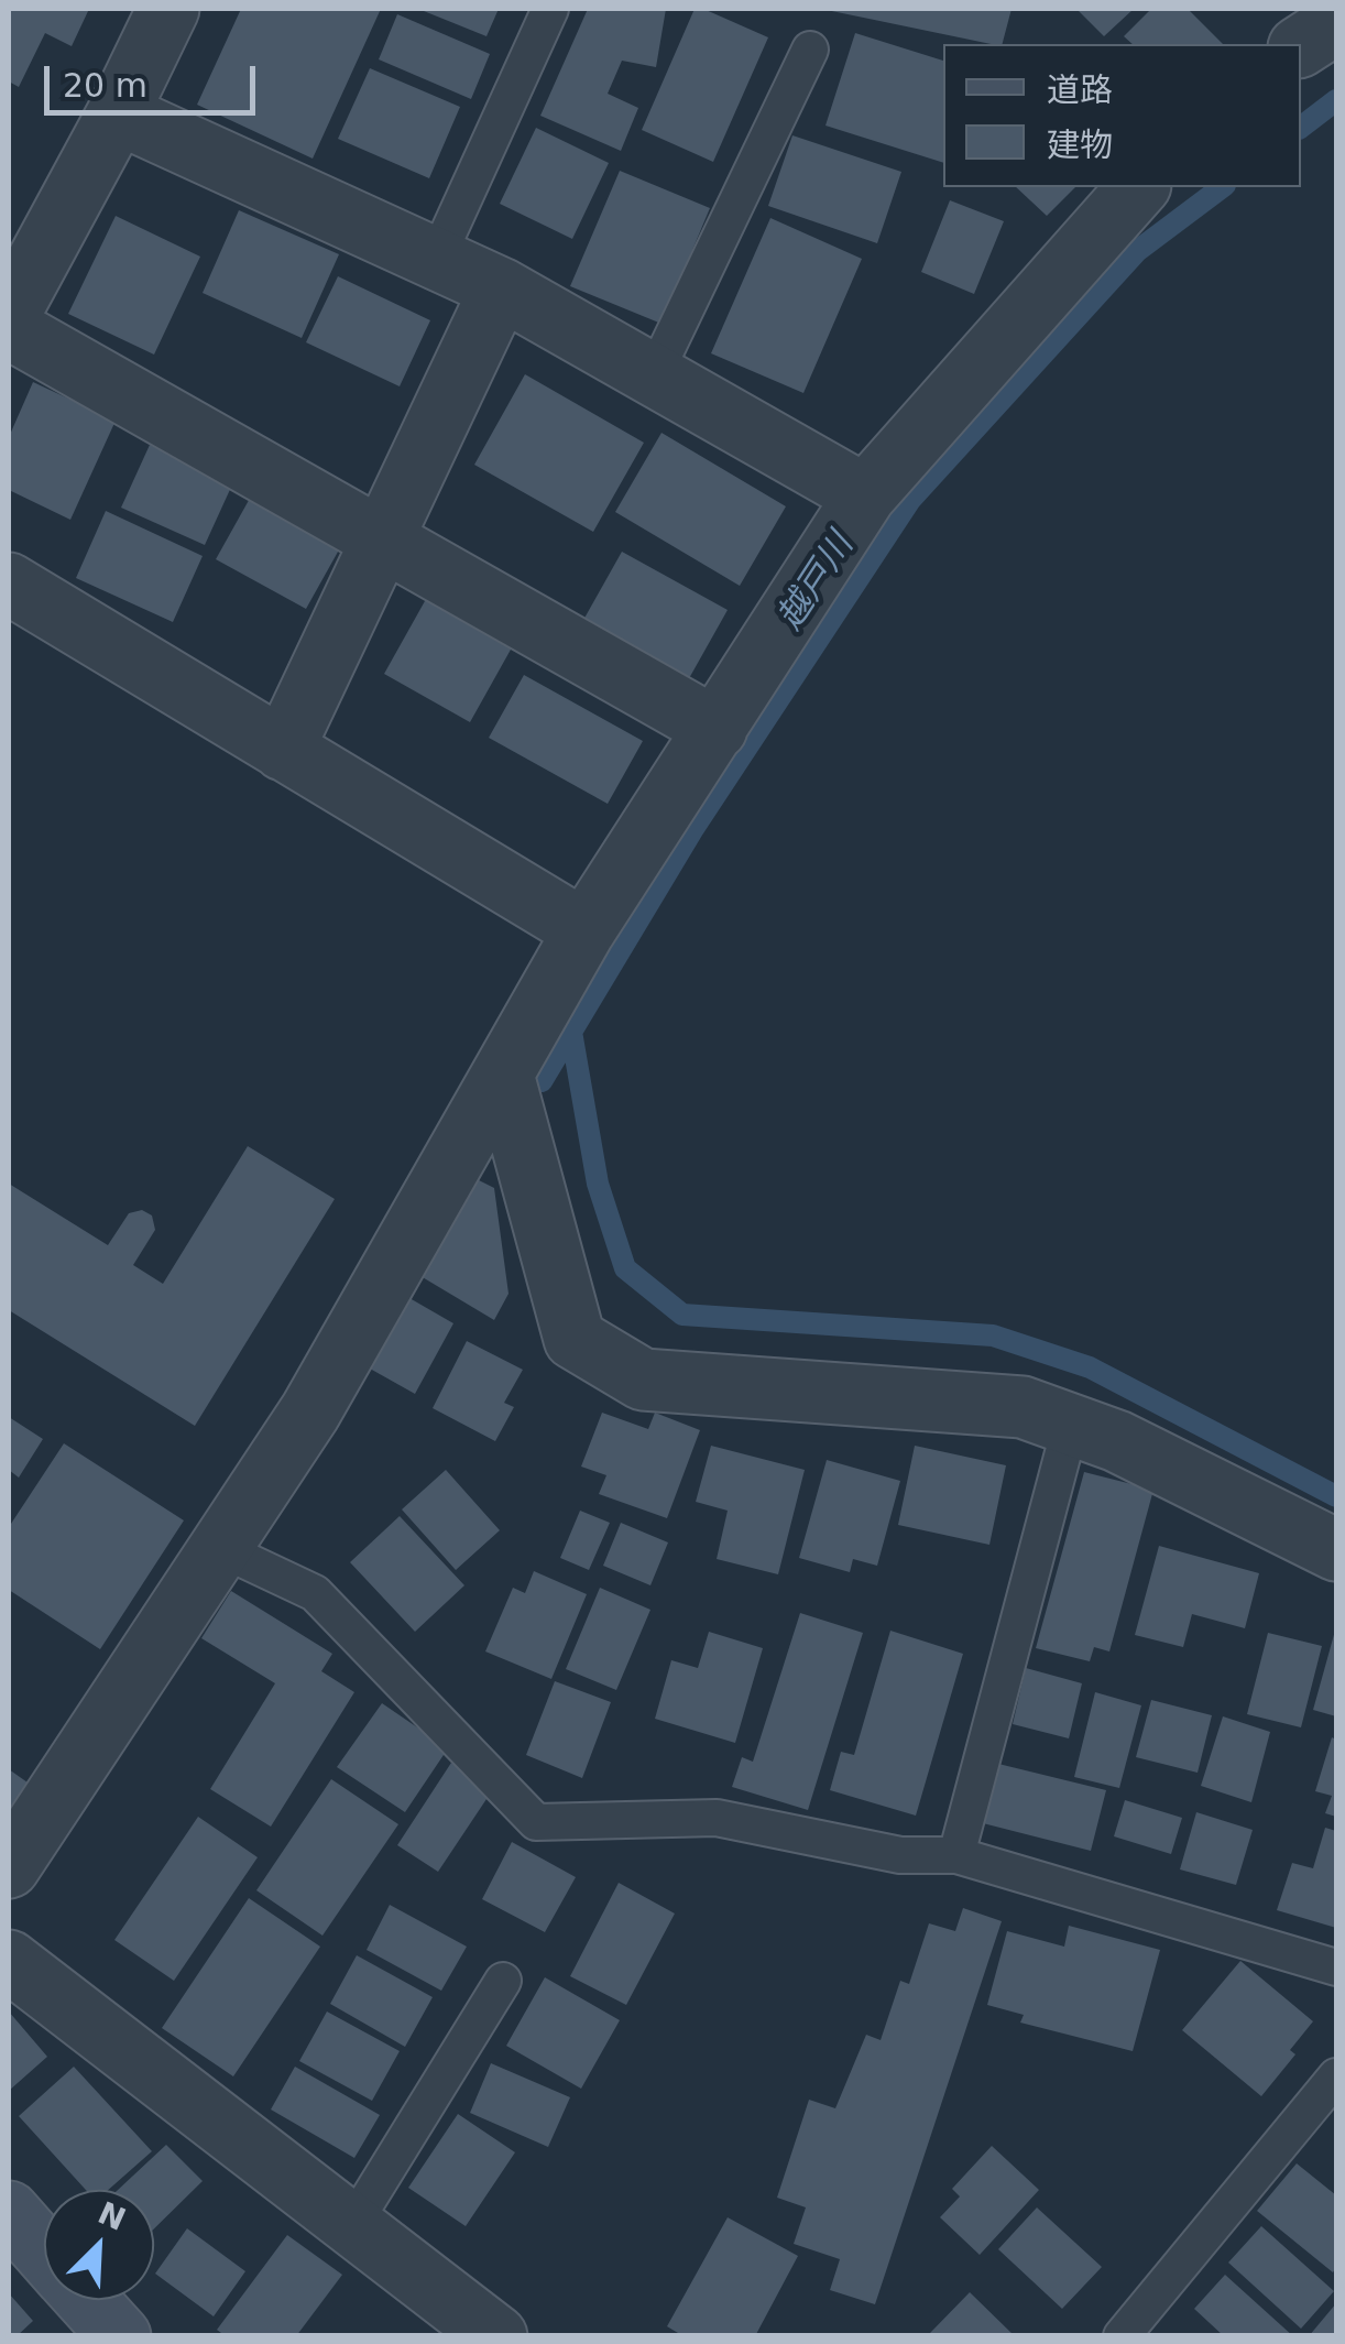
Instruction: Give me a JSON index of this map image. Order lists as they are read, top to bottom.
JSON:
{
  "water": ["越戸川"],
  "legend": ["道路", "建物"],
  "scale_bar": "20 m",
  "north": "top right"
}
